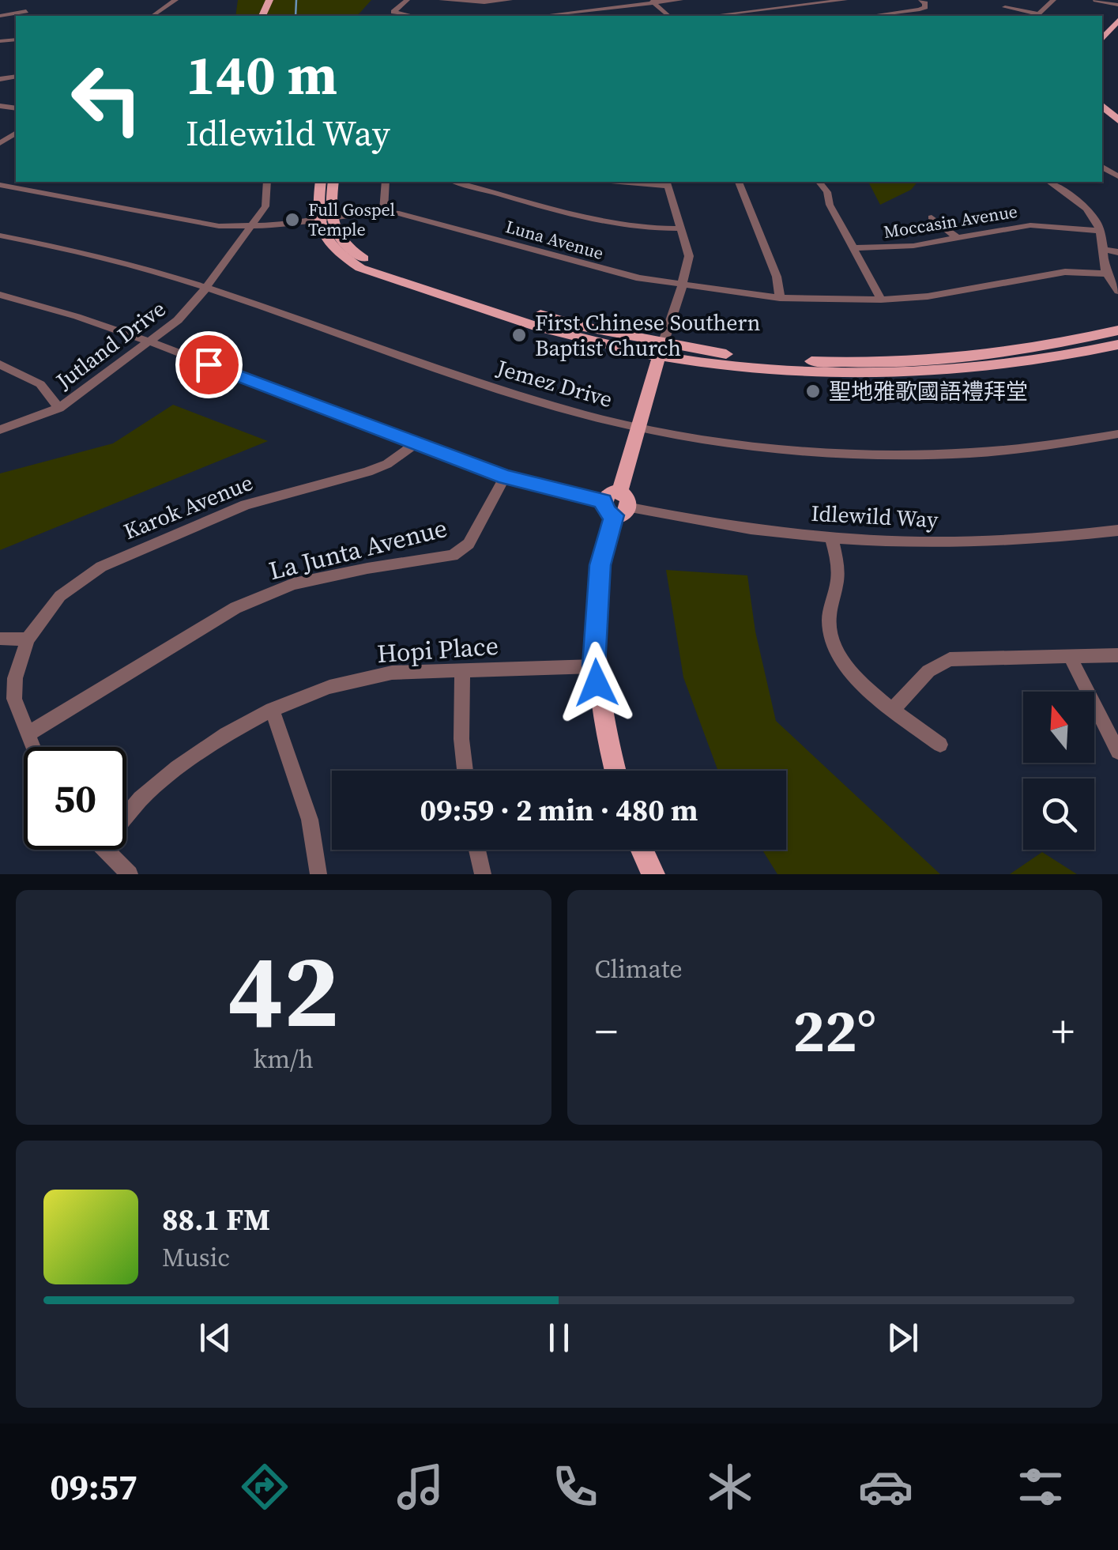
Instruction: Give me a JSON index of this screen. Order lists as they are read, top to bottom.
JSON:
{
  "streets": {
    "street": [
      "Moccasin Avenue",
      "Luna Avenue",
      "Jutland Drive",
      "Jemez Drive",
      "Karok Avenue",
      "Idlewild Way",
      "La Junta Avenue",
      "Hopi Place"
    ]
  },
  "crossings": [
    ["Luna Avenue", "Jutland Drive"],
    ["Jutland Drive", "Jemez Drive"],
    ["Jutland Drive", "Idlewild Way"],
    ["Karok Avenue", "Idlewild Way"],
    ["Karok Avenue", "La Junta Avenue"],
    ["Idlewild Way", "La Junta Avenue"]
  ],
  "places": ["Full Gospel Temple", "First Chinese Southern Baptist Church", "聖地雅歌國語禮拜堂"],
  "north": "top",
  "page": {
    "turn": ["140 m", "Idlewild Way"],
    "limit": "50",
    "trip": "09:59 · 2 min · 480 m",
    "tile": [
      ["42", "km/h"],
      "Climate"
    ],
    "heat": ["−", "22°", "+"],
    "song": ["88.1 FM", "Music"],
    "tabs": "09:57"
  }
}
